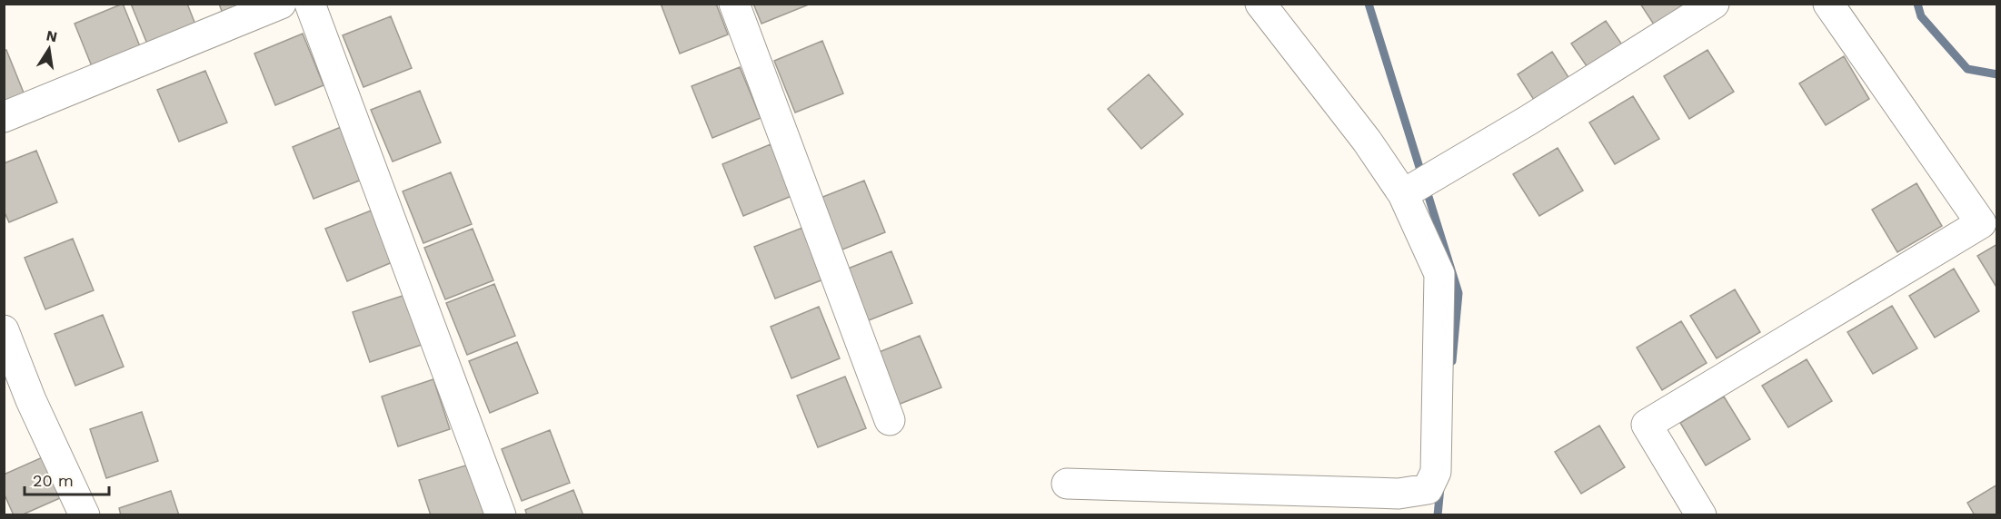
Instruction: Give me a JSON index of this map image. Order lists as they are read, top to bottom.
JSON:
{
  "scale_bar": "20 m",
  "north": "top"
}
